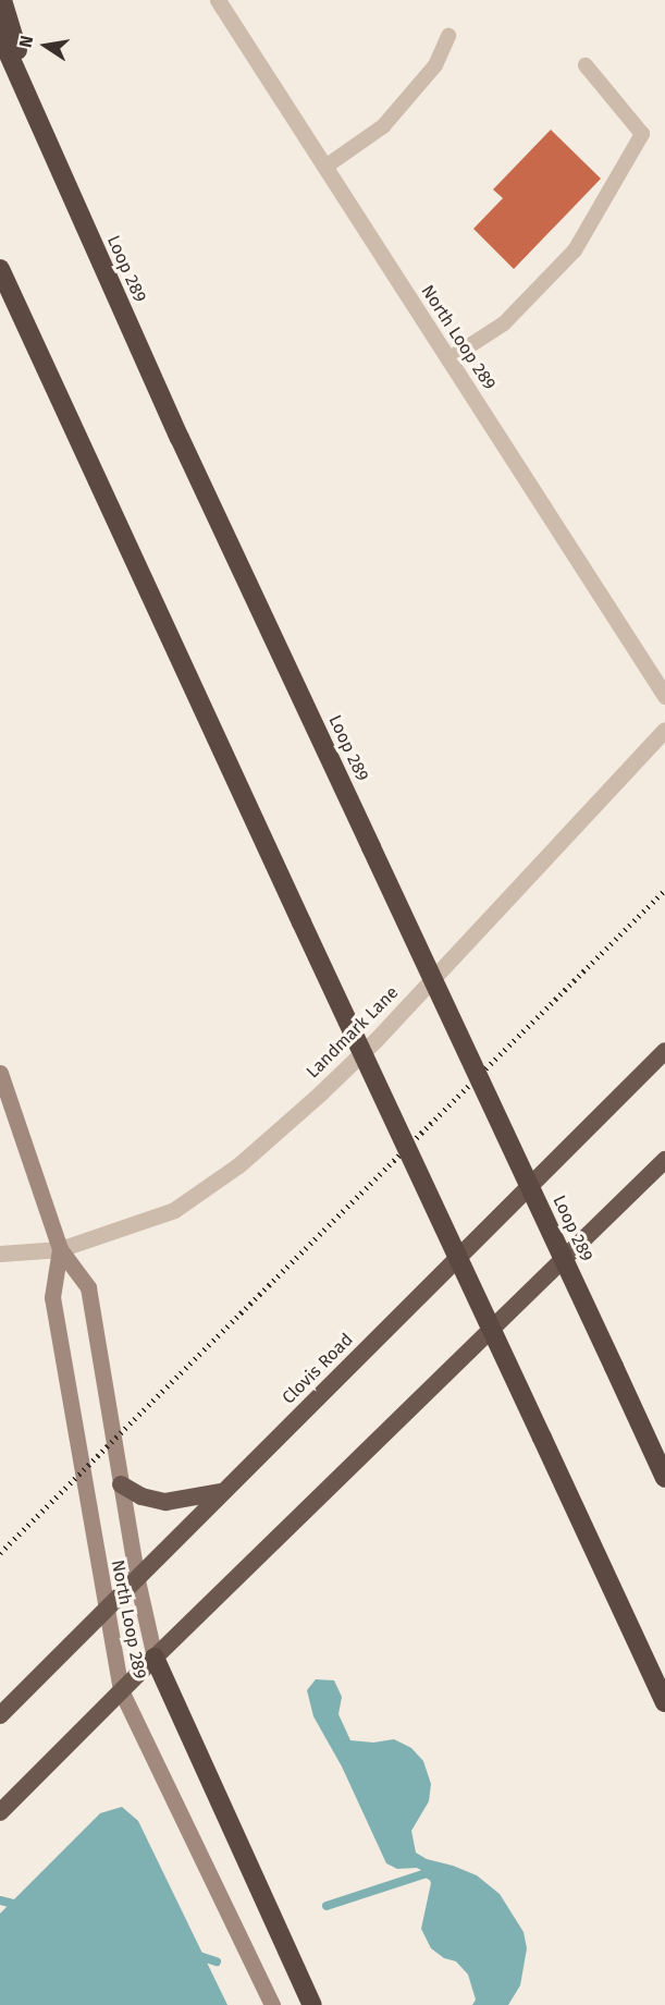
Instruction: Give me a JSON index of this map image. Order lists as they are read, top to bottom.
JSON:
{
  "streets": {
    "highway": ["Loop 289", "Clovis Road"],
    "main road": ["North Loop 289"],
    "street": ["Landmark Lane"]
  },
  "crossings": [
    ["North Loop 289", "Landmark Lane"],
    ["North Loop 289", "Clovis Road"]
  ],
  "north": "left"
}
